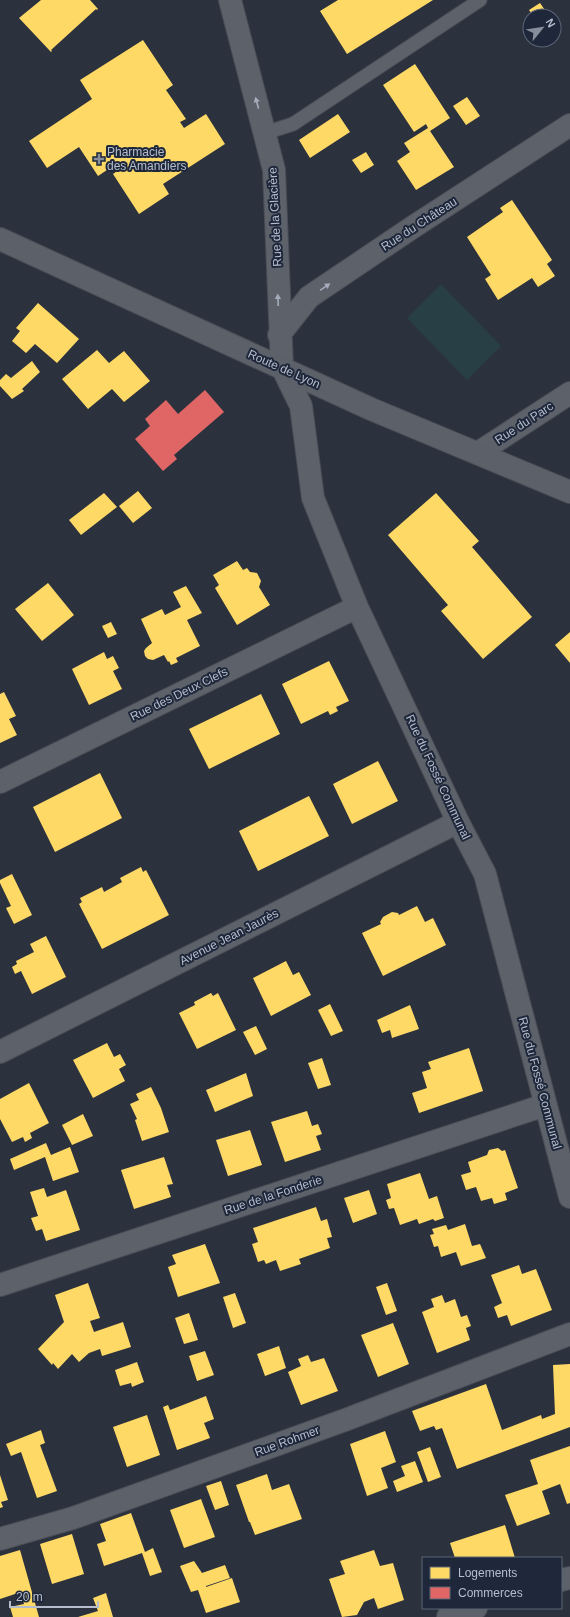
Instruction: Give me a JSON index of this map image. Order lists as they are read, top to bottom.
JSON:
{
  "streets": {
    "main road": ["Route de Lyon"],
    "street": [
      "Rue de la Glacière",
      "Rue du Château",
      "Rue du Parc",
      "Rue des Deux Clefs",
      "Rue du Fossé Communal",
      "Avenue Jean Jaurès",
      "Rue de la Fonderie",
      "Rue Rohmer"
    ]
  },
  "crossings": [
    ["Rue de la Glacière", "Rue du Château"],
    ["Rue de la Glacière", "Route de Lyon"],
    ["Rue de la Glacière", "Rue du Fossé Communal"],
    ["Route de Lyon", "Rue du Parc"],
    ["Route de Lyon", "Rue du Fossé Communal"],
    ["Rue des Deux Clefs", "Rue du Fossé Communal"],
    ["Rue du Fossé Communal", "Avenue Jean Jaurès"],
    ["Rue du Fossé Communal", "Rue de la Fonderie"]
  ],
  "one_way": ["Rue de la Glacière", "Rue du Château"],
  "places": {
    "health": ["Pharmacie des Amandiers"]
  },
  "legend": ["Logements", "Commerces"],
  "scale_bar": "20 m",
  "north": "top right"
}
